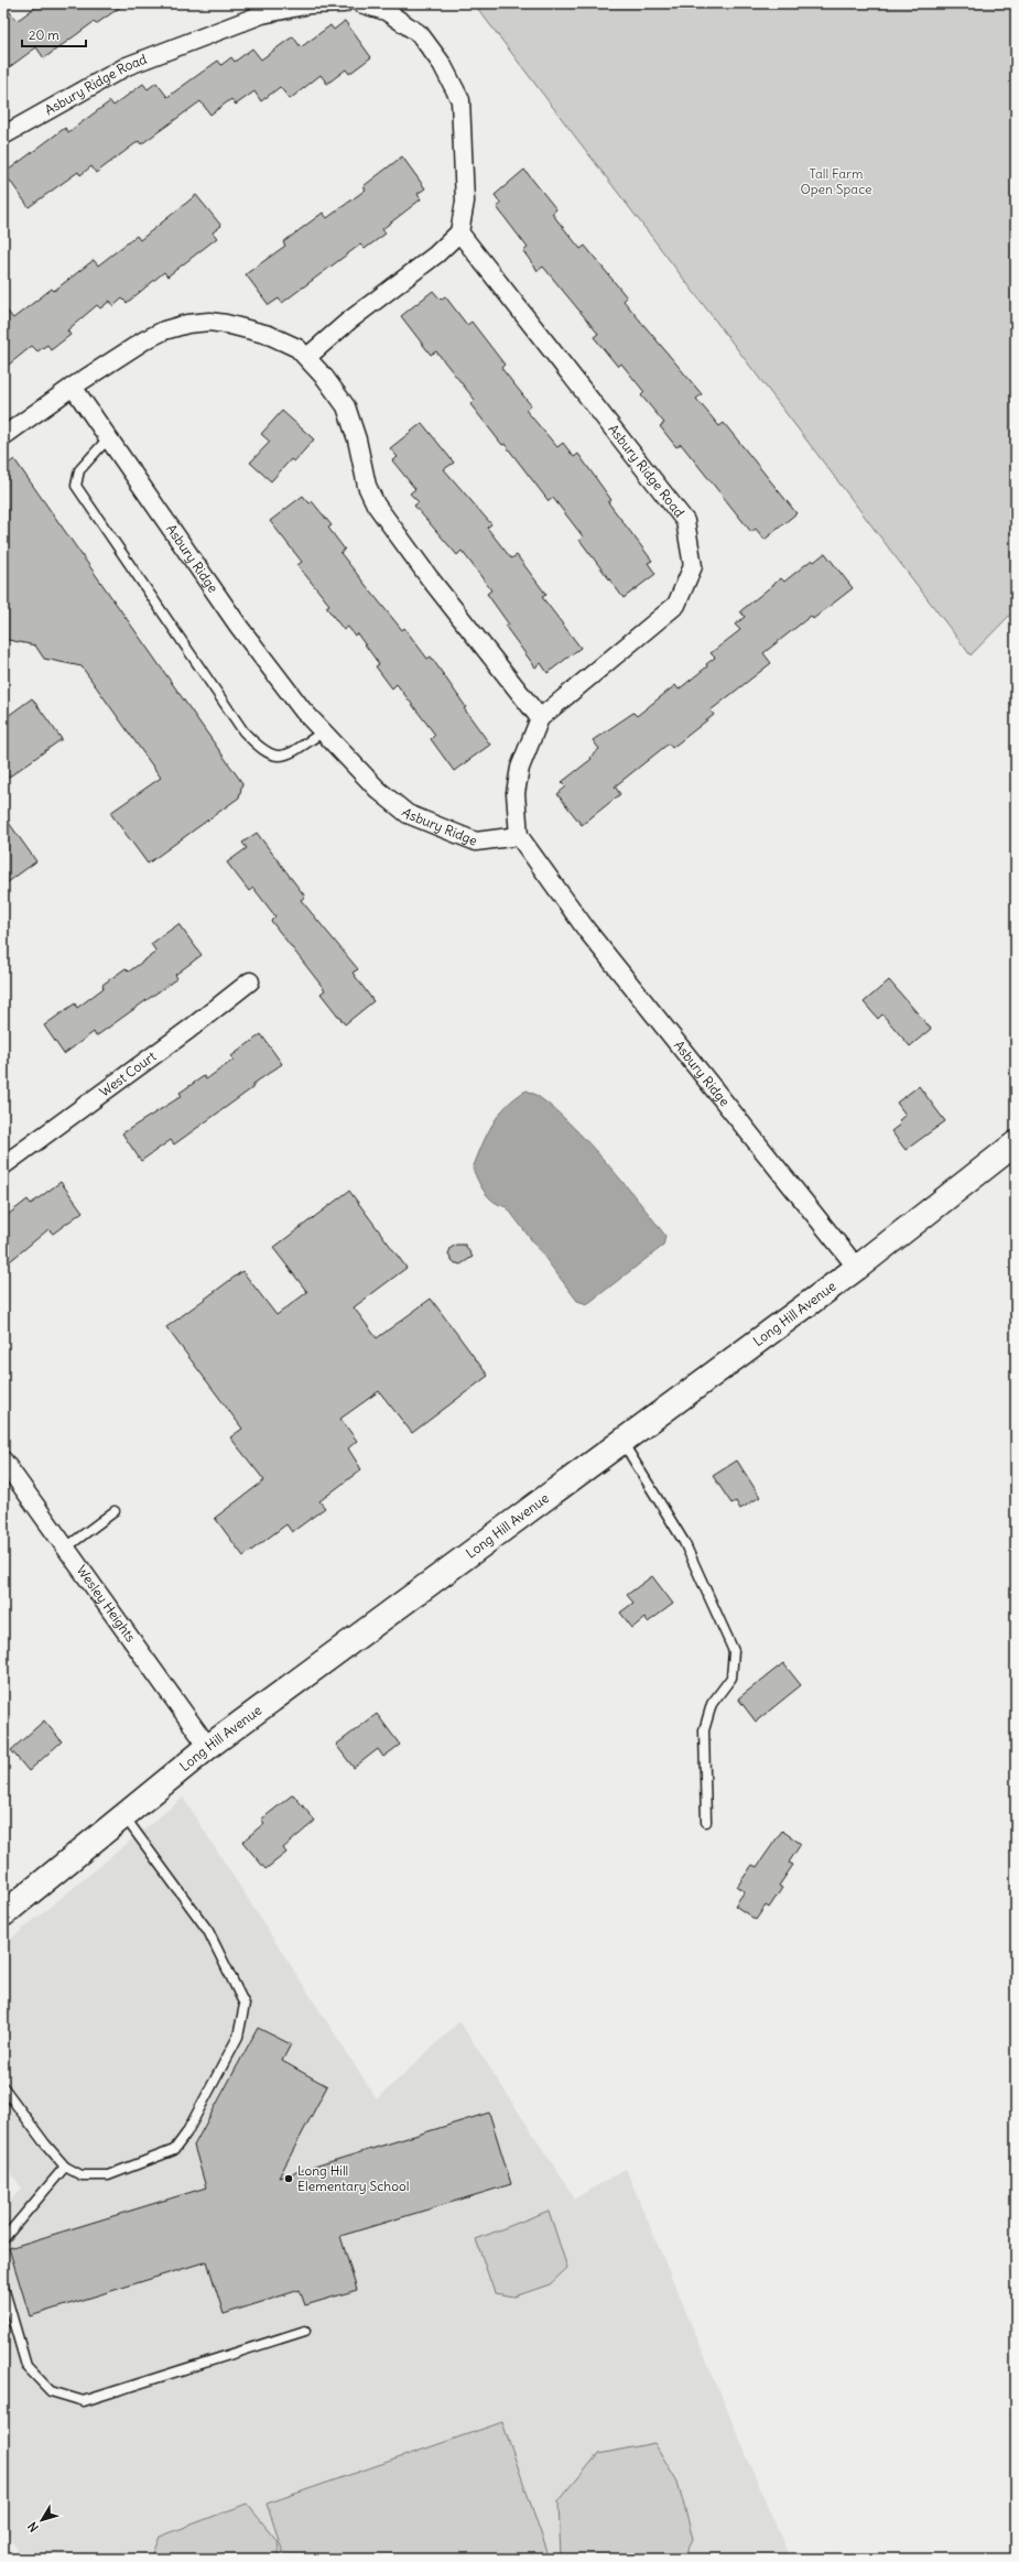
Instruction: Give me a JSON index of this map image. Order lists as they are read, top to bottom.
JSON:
{
  "streets": {
    "street": [
      "Asbury Ridge Road",
      "Asbury Ridge",
      "West Court",
      "Long Hill Avenue",
      "Wesley Heights"
    ]
  },
  "crossings": [
    ["Asbury Ridge Road", "Asbury Ridge"],
    ["Asbury Ridge", "Long Hill Avenue"],
    ["Long Hill Avenue", "Wesley Heights"]
  ],
  "parks": ["Tall Farm Open Space"],
  "places": ["Long Hill Elementary School"],
  "scale_bar": "20 m",
  "north": "bottom left"
}
